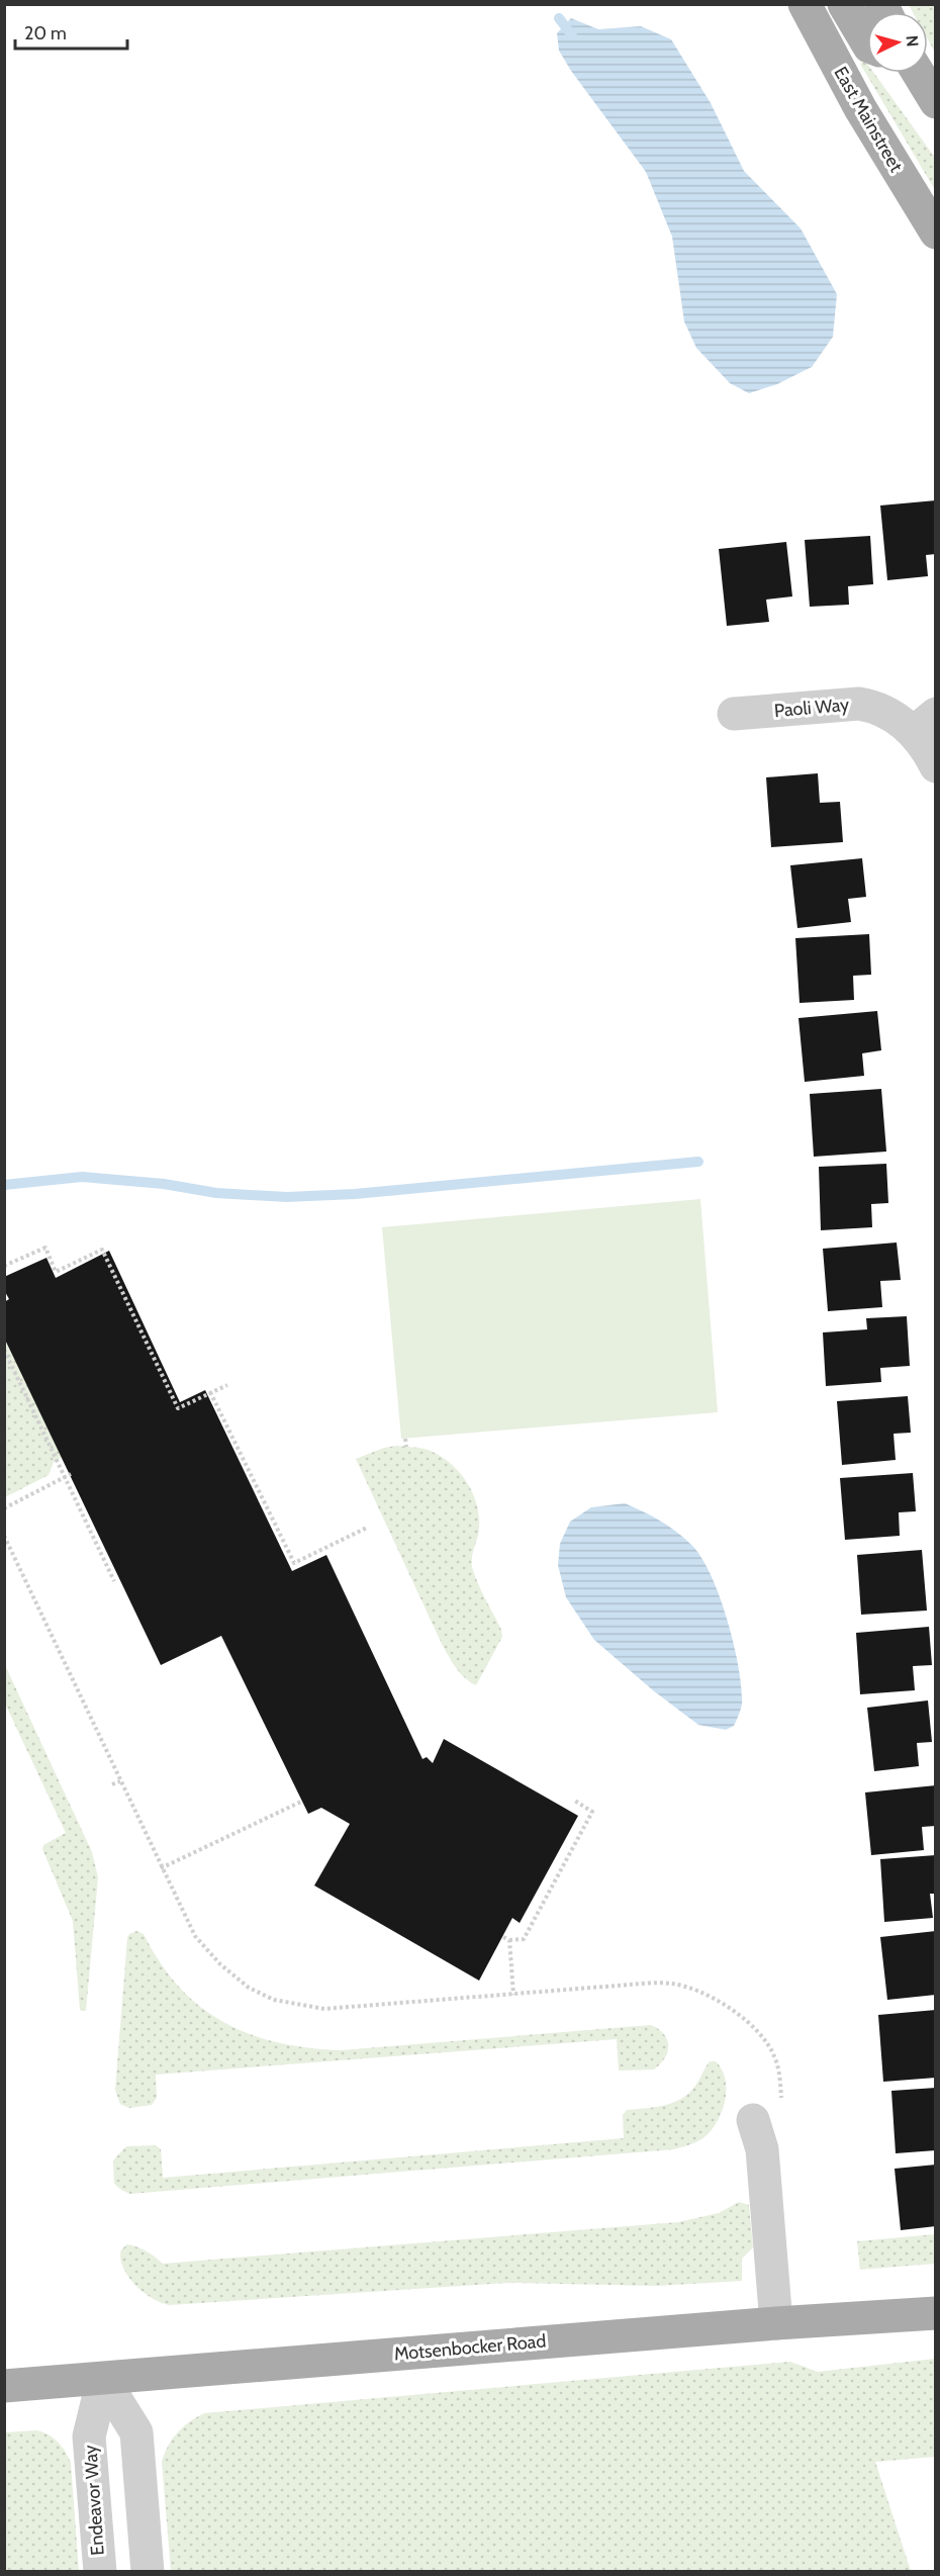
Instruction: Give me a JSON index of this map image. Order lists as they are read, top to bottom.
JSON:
{
  "streets": {
    "main road": ["East Mainstreet", "Motsenbocker Road"],
    "street": ["Paoli Way", "Endeavor Way"]
  },
  "crossings": [
    ["Motsenbocker Road", "Endeavor Way"]
  ],
  "scale_bar": "20 m",
  "north": "right"
}
